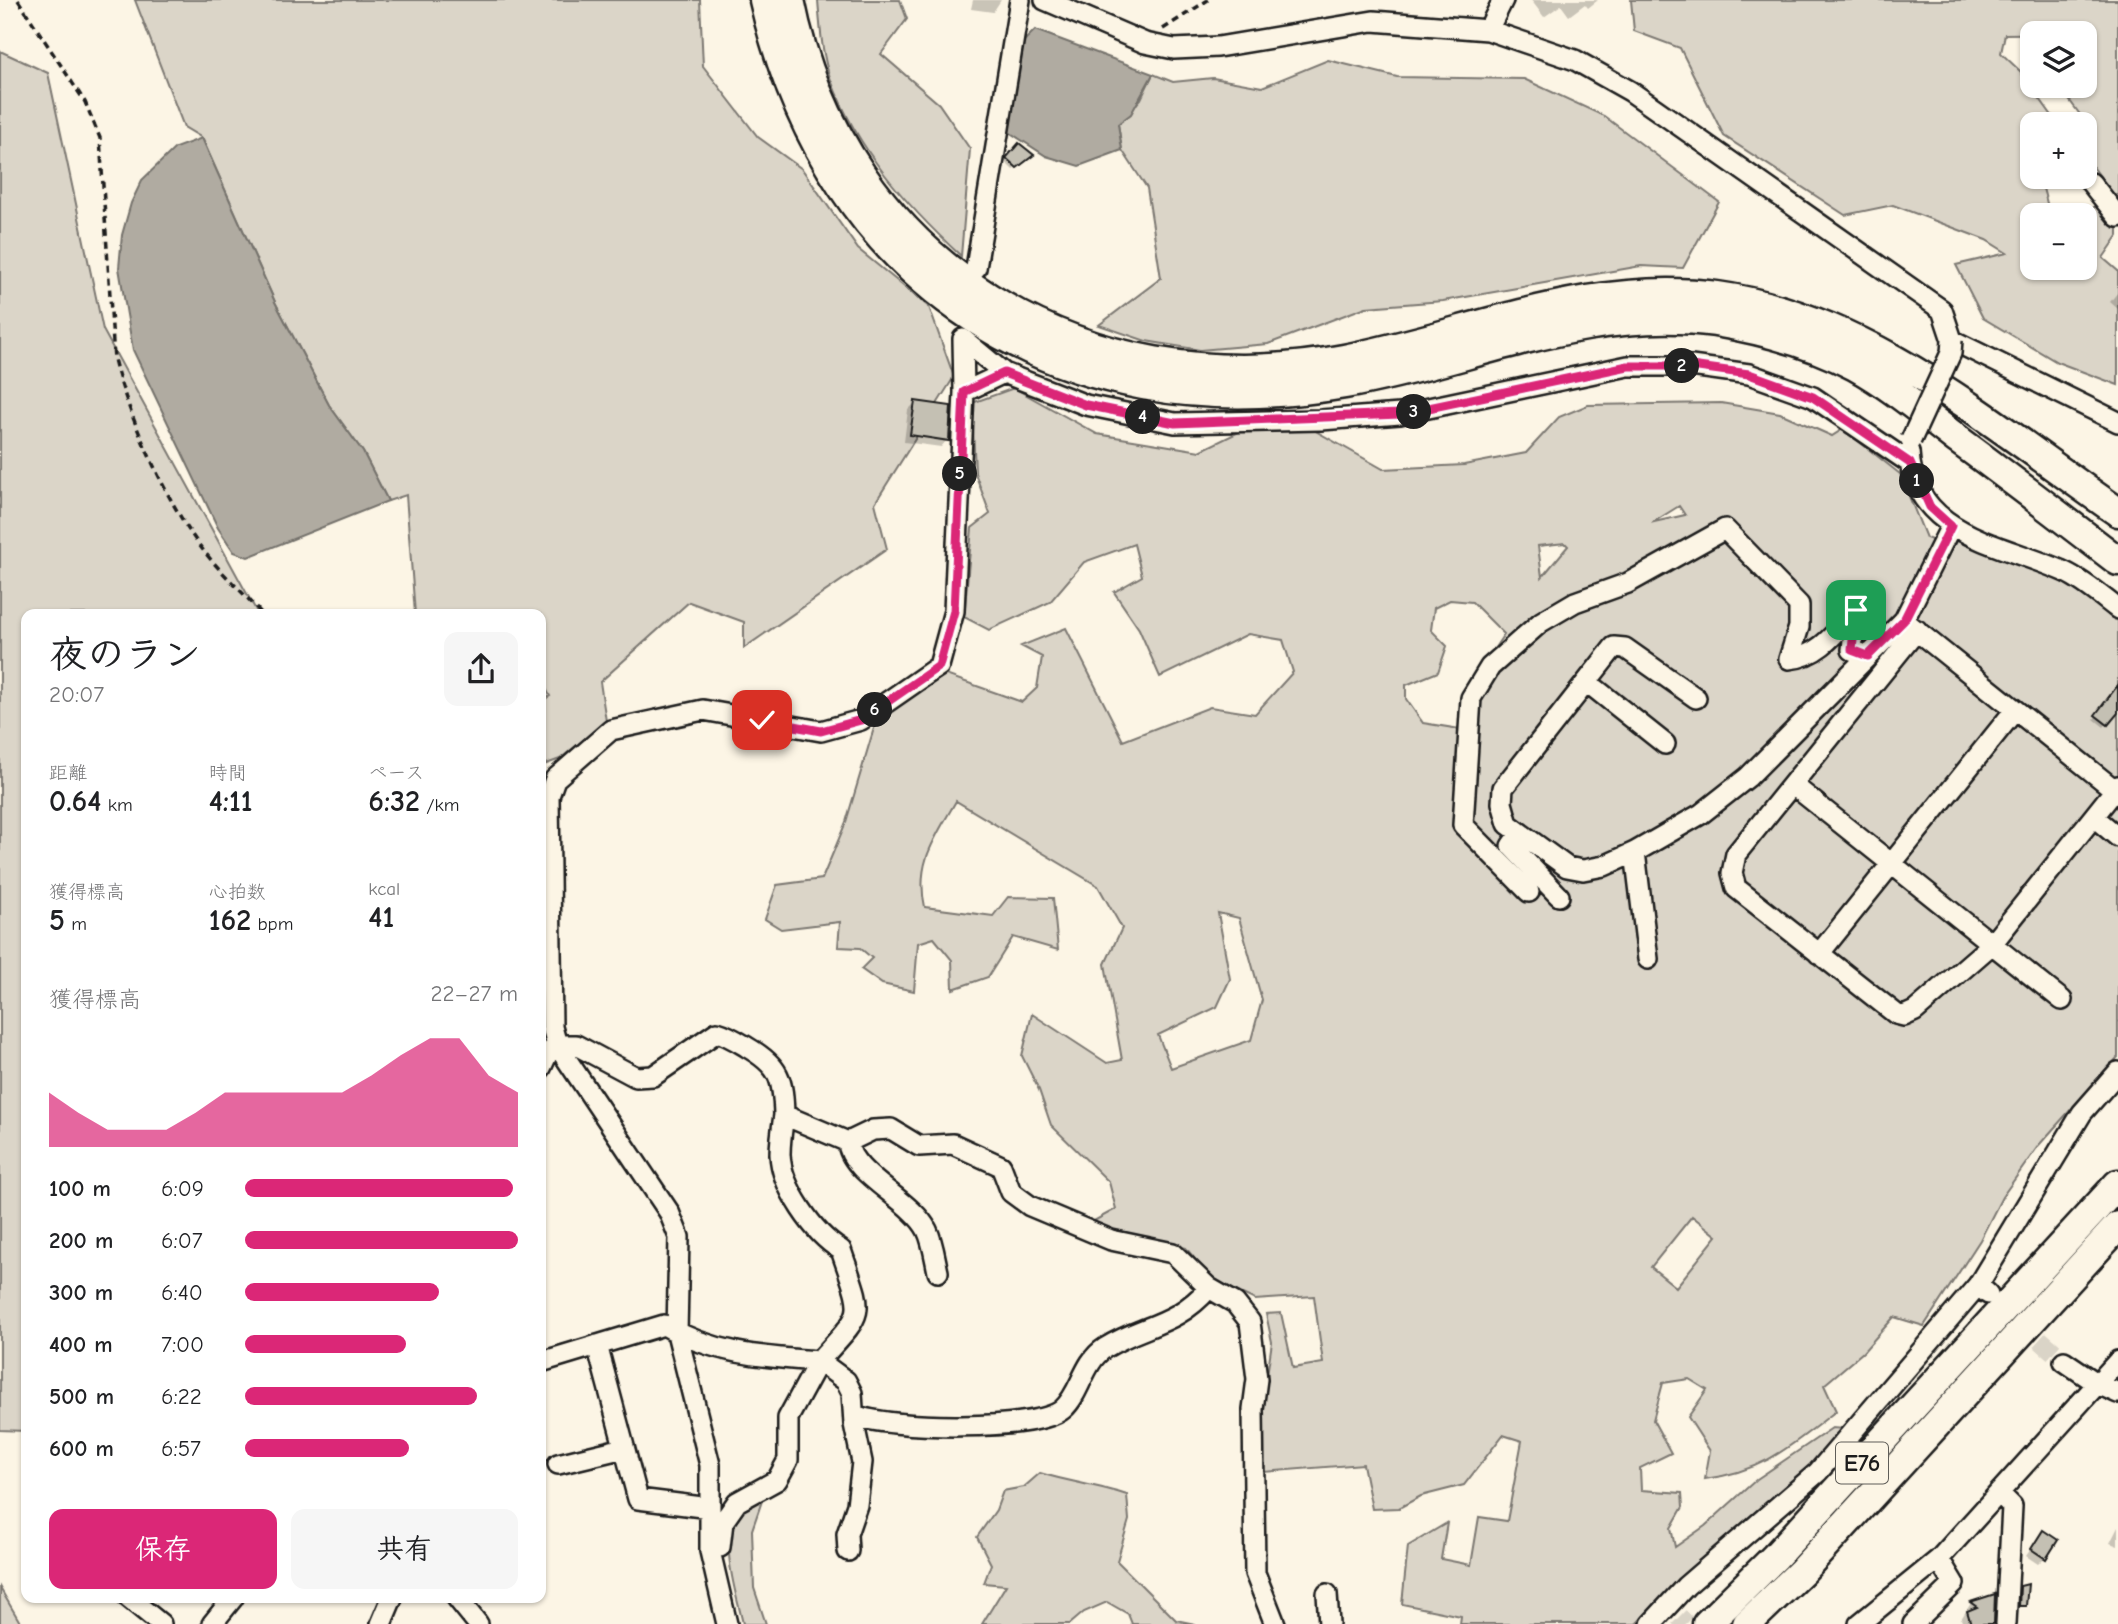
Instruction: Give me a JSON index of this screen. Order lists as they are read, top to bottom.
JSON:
{
  "streets": {
    "highway": ["E76"]
  },
  "page": {
    "map_buttons": ["+", "−"],
    "pins": [
      "2",
      "3",
      "4",
      "5",
      "1",
      "6"
    ],
    "heading": ["夜のラン", "20:07"],
    "stats": [
      ["距離", "0.64 km"],
      ["時間", "4:11"],
      ["ペース", "6:32 /km"],
      ["獲得標高", "5 m"],
      ["心拍数", "162 bpm"],
      ["kcal", "41"]
    ],
    "chart": ["獲得標高", "22–27 m"],
    "list": [
      {
        "name": "100 m",
        "note": "6:09"
      },
      {
        "name": "200 m",
        "note": "6:07"
      },
      {
        "name": "300 m",
        "note": "6:40"
      },
      {
        "name": "400 m",
        "note": "7:00"
      },
      {
        "name": "500 m",
        "note": "6:22"
      },
      {
        "name": "600 m",
        "note": "6:57"
      }
    ],
    "buttons": ["保存", "共有"]
  }
}
